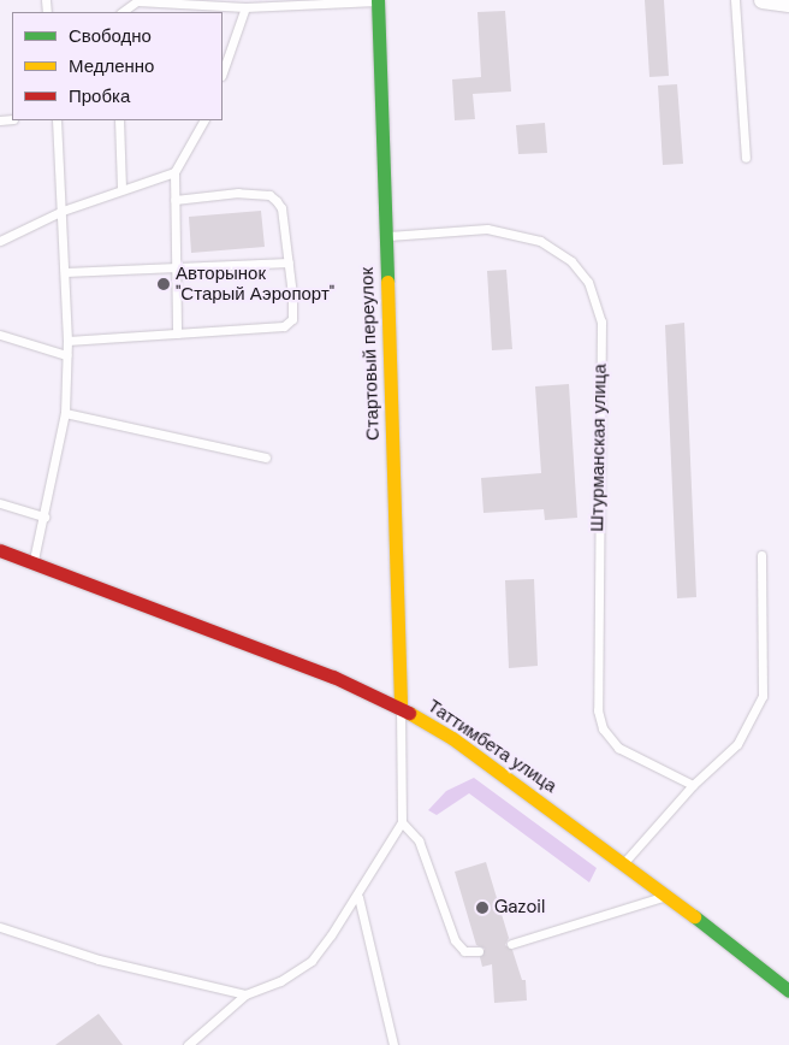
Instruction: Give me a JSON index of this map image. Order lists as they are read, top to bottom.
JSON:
{
  "streets": {
    "main road": ["Стартовый переулок", "Таттимбета улица"],
    "lane": ["Штурманская улица"]
  },
  "crossings": [
    ["Стартовый переулок", "Штурманская улица"],
    ["Стартовый переулок", "Таттимбета улица"]
  ],
  "places": ["Авторынок \"Старый Аэропорт\"", "Gazoil"],
  "legend": ["Свободно", "Медленно", "Пробка"]
}
